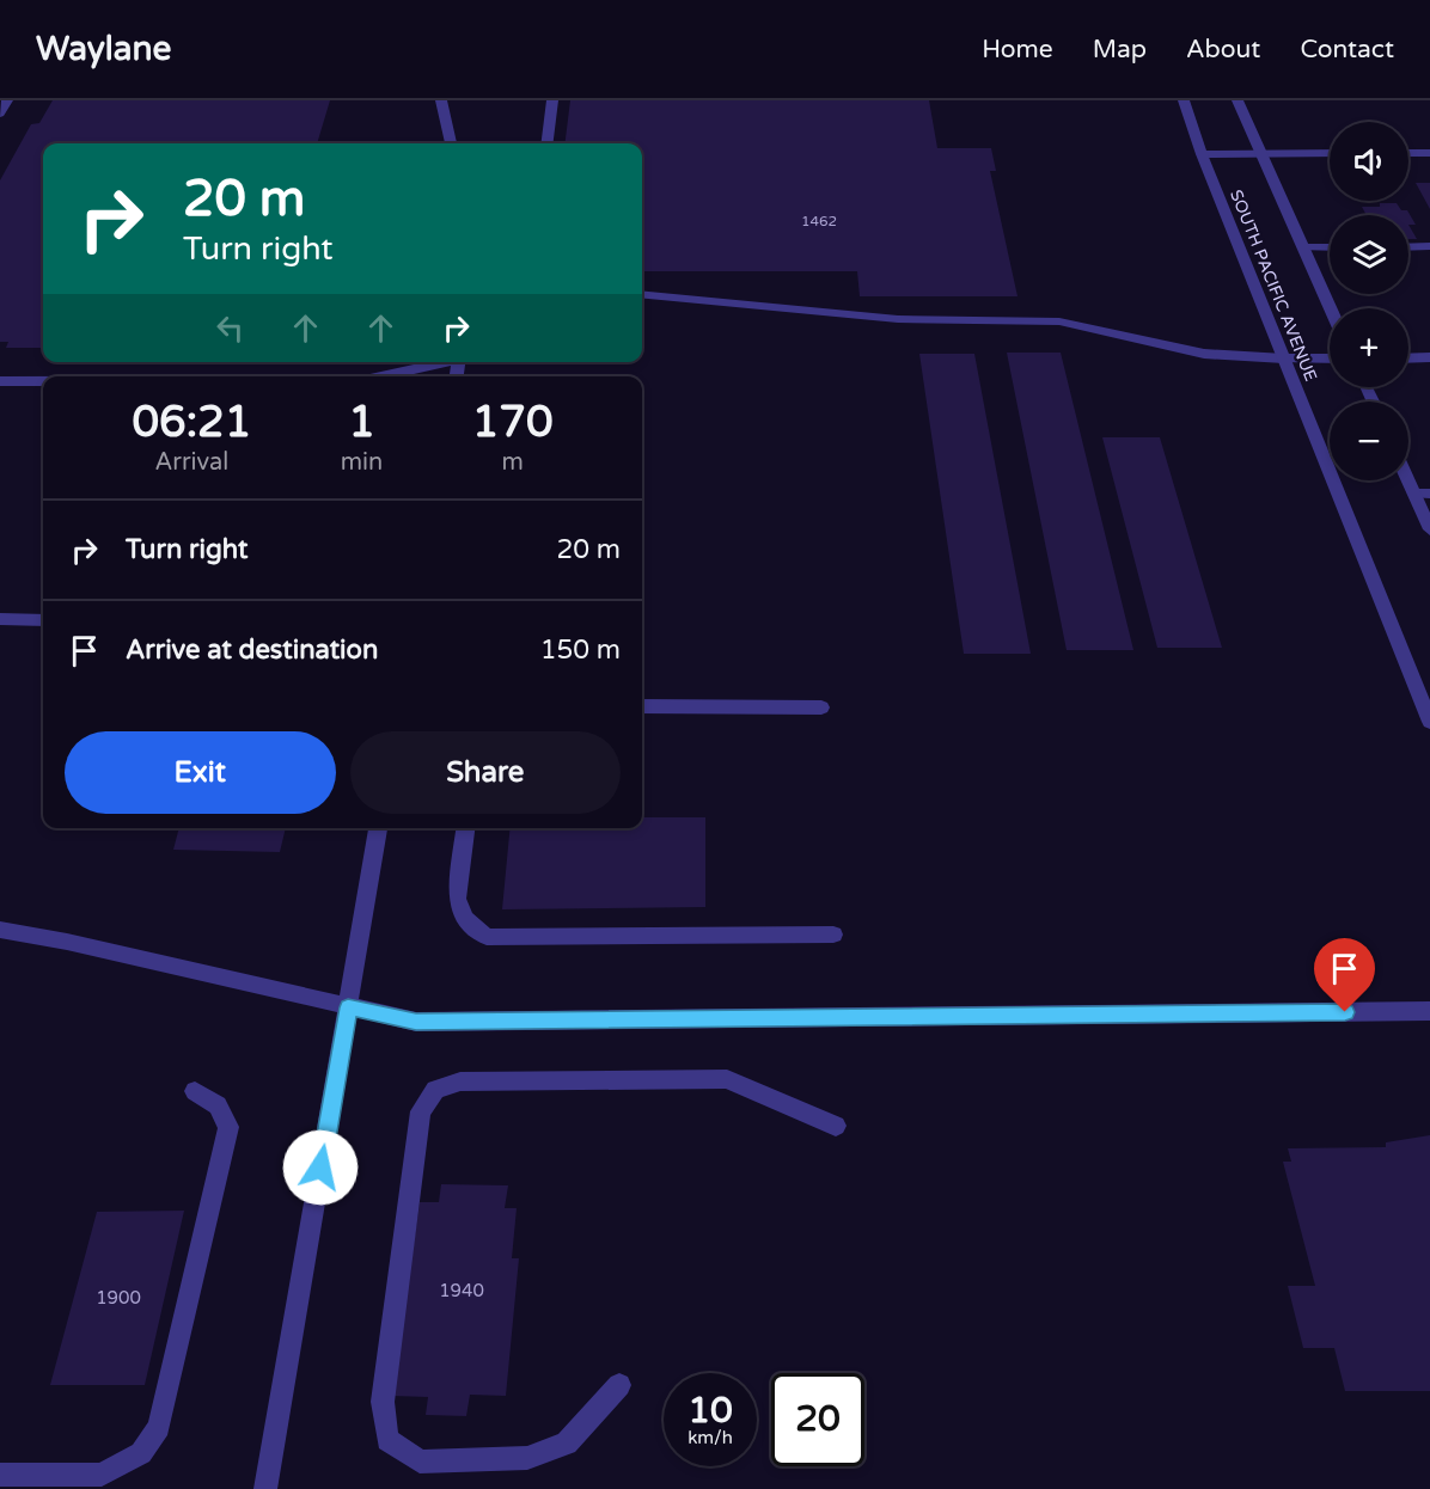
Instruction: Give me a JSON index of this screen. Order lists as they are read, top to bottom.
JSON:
{
  "streets": {
    "street": ["SOUTH PACIFIC AVENUE"]
  },
  "house_numbers": ["1462", "1940", "1900"],
  "page": {
    "header": "Waylane",
    "nav": [
      "Home",
      "Map",
      "About",
      "Contact"
    ],
    "map_buttons": ["+", "−"],
    "turn": ["20 m", "Turn right"],
    "eta": [
      "06:21",
      "Arrival",
      "1",
      "min",
      "170",
      "m"
    ],
    "list": [
      {
        "name": "Turn right",
        "value": "20 m"
      },
      {
        "name": "Arrive at destination",
        "value": "150 m"
      }
    ],
    "buttons": ["Exit", "Share"],
    "speed": "10 km/h",
    "limit": "20"
  }
}
